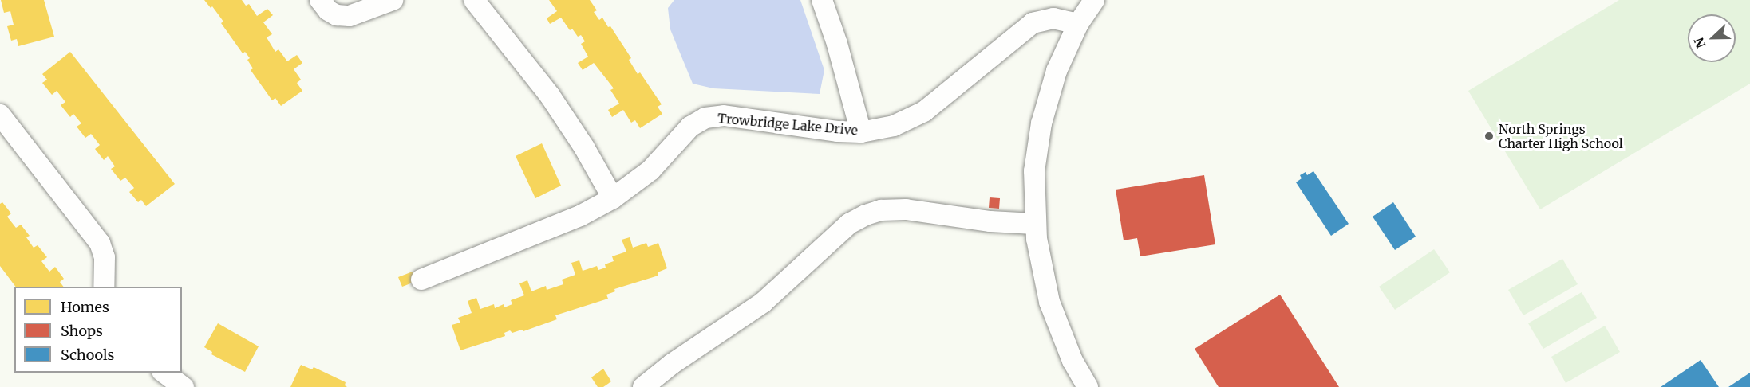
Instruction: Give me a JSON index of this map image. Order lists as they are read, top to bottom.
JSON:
{
  "streets": {
    "street": ["Trowbridge Lake Drive"]
  },
  "places": ["North Springs Charter High School"],
  "legend": ["Homes", "Shops", "Schools"],
  "north": "left"
}
